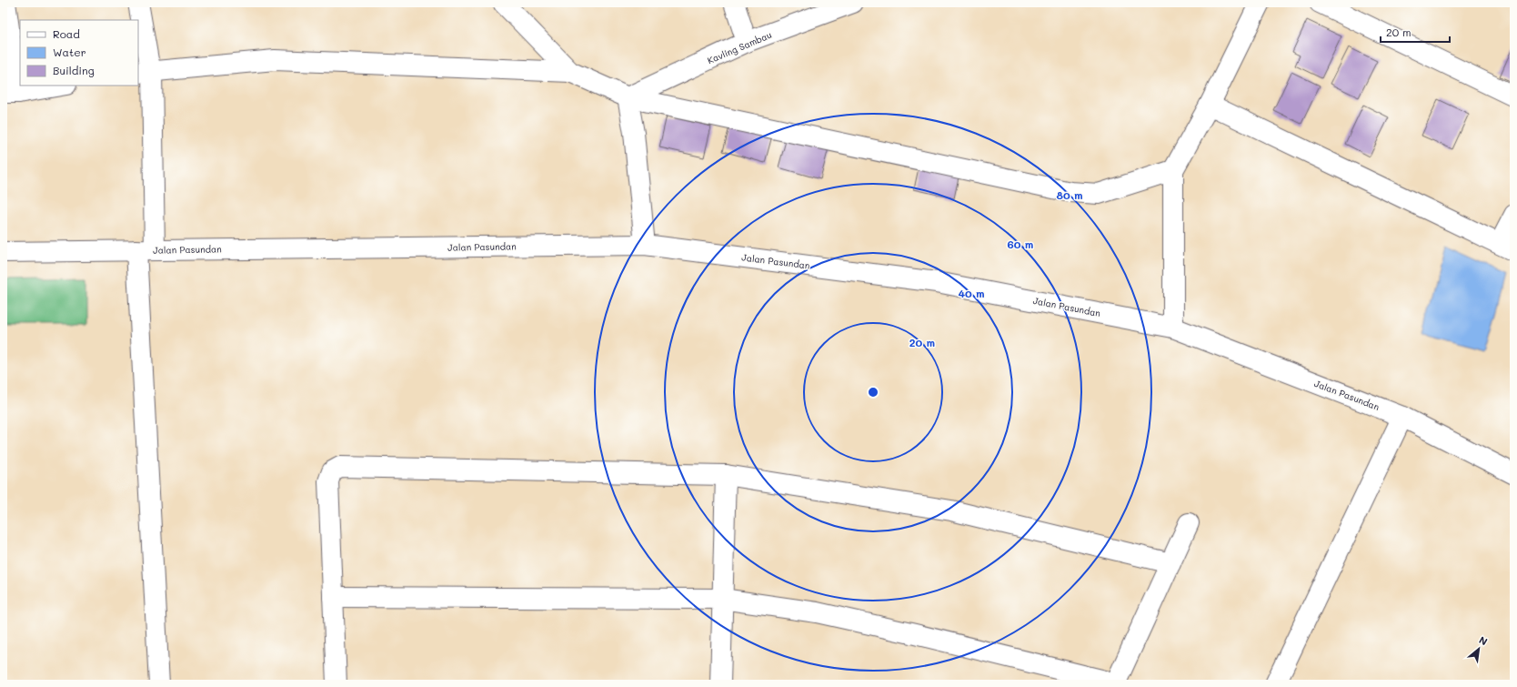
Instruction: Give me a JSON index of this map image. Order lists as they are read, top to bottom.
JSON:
{
  "streets": {
    "street": ["Kavling Sambau", "Jalan Pasundan"]
  },
  "legend": ["Road", "Water", "Building"],
  "scale_bar": "20 m",
  "north": "top right",
  "rings": [
    "80 m",
    "60 m",
    "40 m",
    "20 m"
  ]
}
